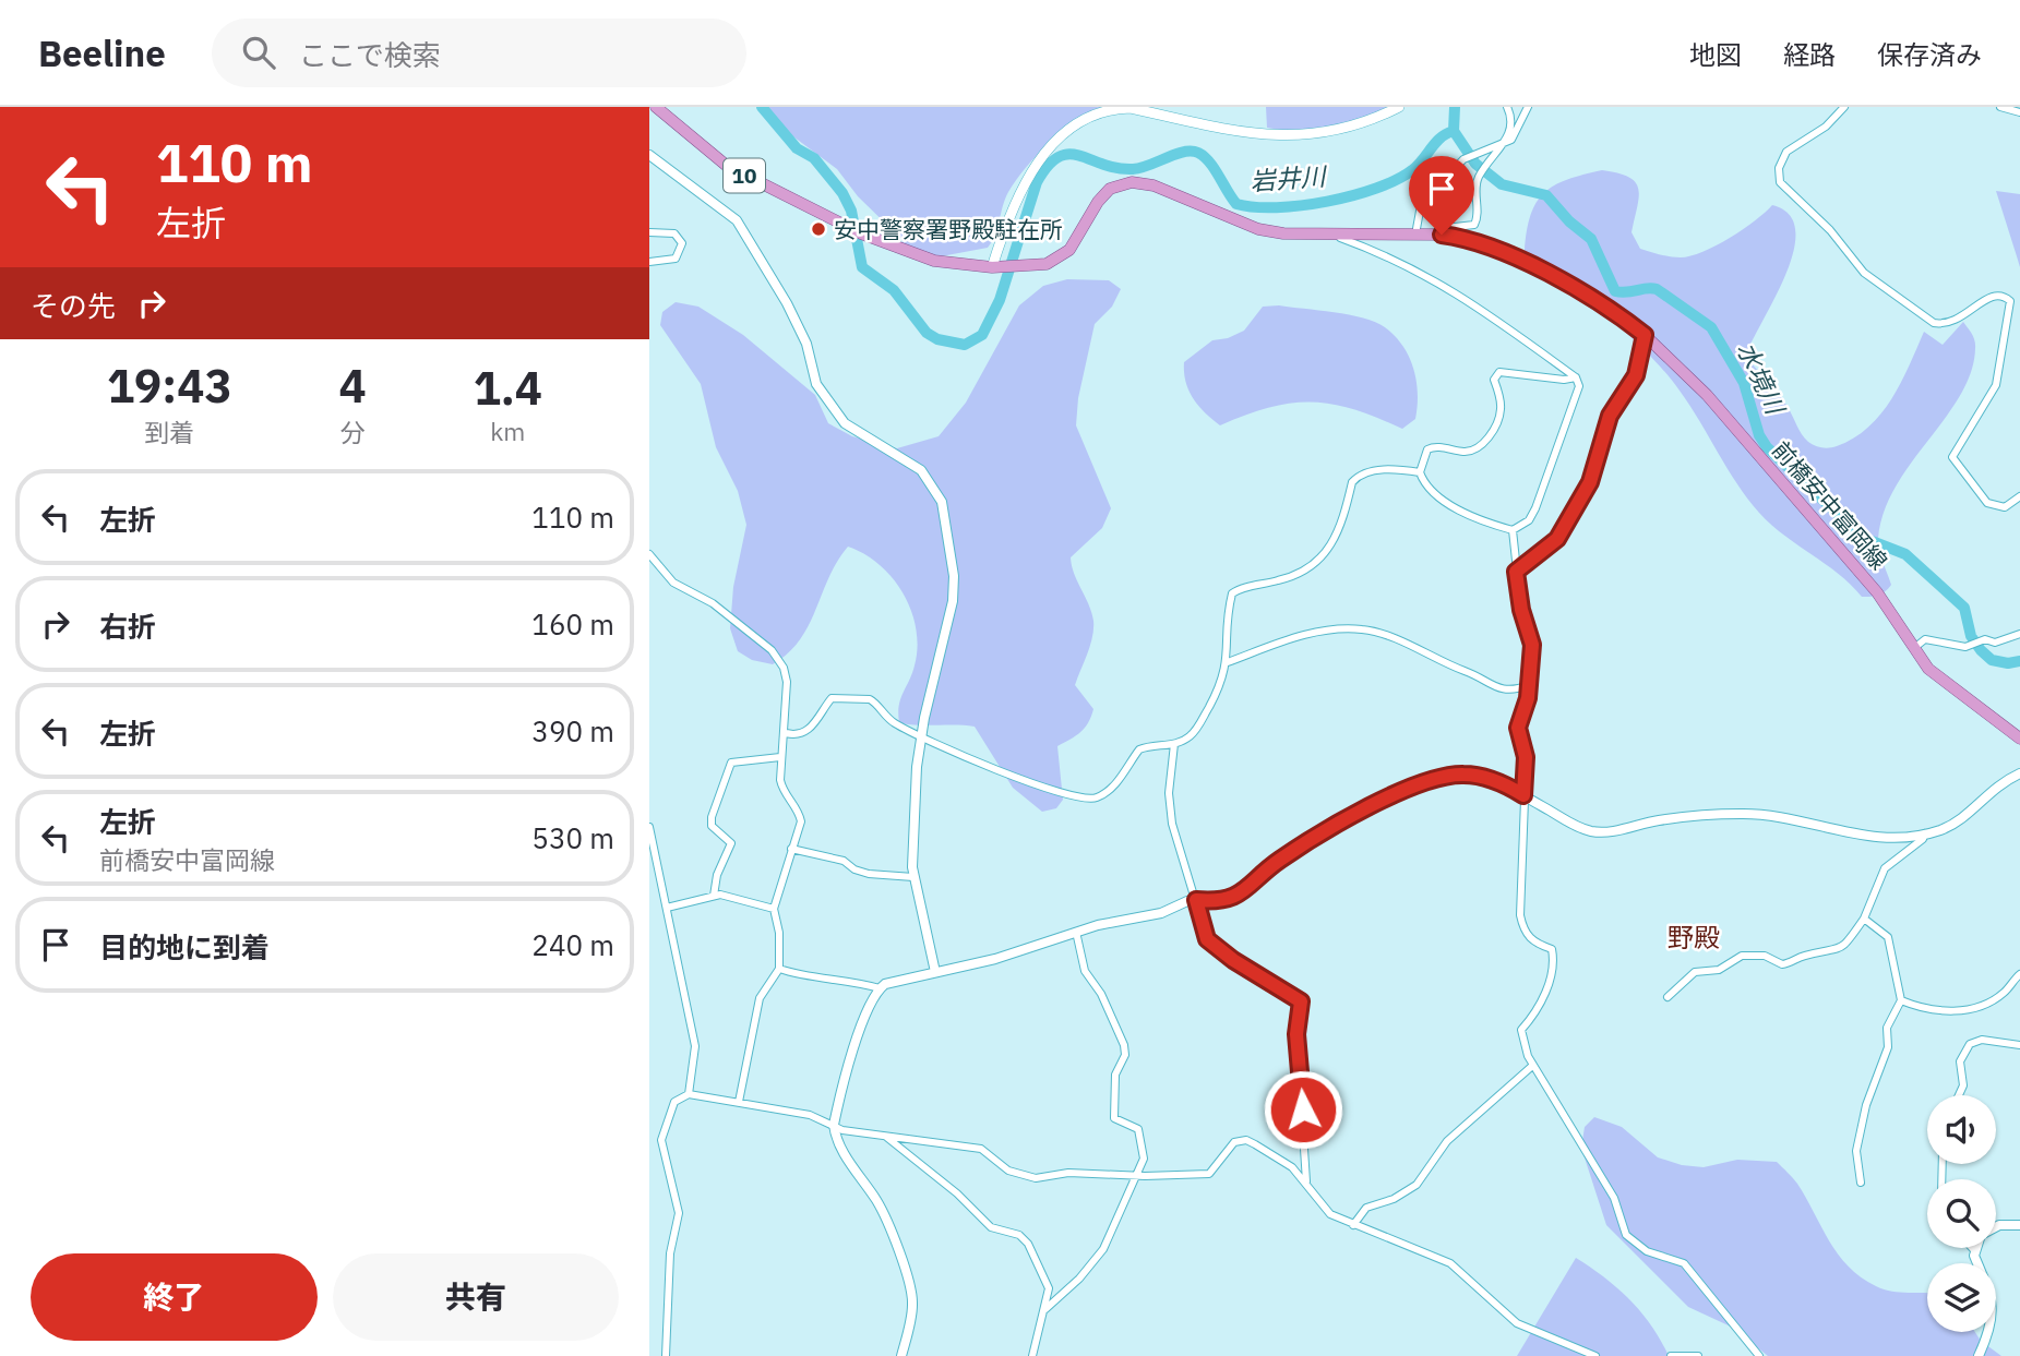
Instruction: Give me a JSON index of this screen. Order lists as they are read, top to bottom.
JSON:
{
  "streets": {
    "main road": ["10", "前橋安中富岡線"]
  },
  "crossings": [
    ["10", "前橋安中富岡線"]
  ],
  "districts": ["野殿"],
  "water": ["岩井川", "水境川"],
  "places": ["安中警察署野殿駐在所"],
  "page": {
    "header": "Beeline",
    "search": "ここで検索",
    "nav": ["地図", "経路", "保存済み"],
    "turn": ["110 m", "左折"],
    "then": "その先",
    "eta": [
      "19:43",
      "到着",
      "4",
      "分",
      "1.4",
      "km"
    ],
    "list": [
      {
        "name": "左折",
        "value": "110 m"
      },
      {
        "name": "右折",
        "value": "160 m"
      },
      {
        "name": "左折",
        "value": "390 m"
      },
      {
        "name": "左折",
        "note": "前橋安中富岡線",
        "value": "530 m"
      },
      {
        "name": "目的地に到着",
        "value": "240 m"
      }
    ],
    "buttons": ["終了", "共有"]
  }
}
